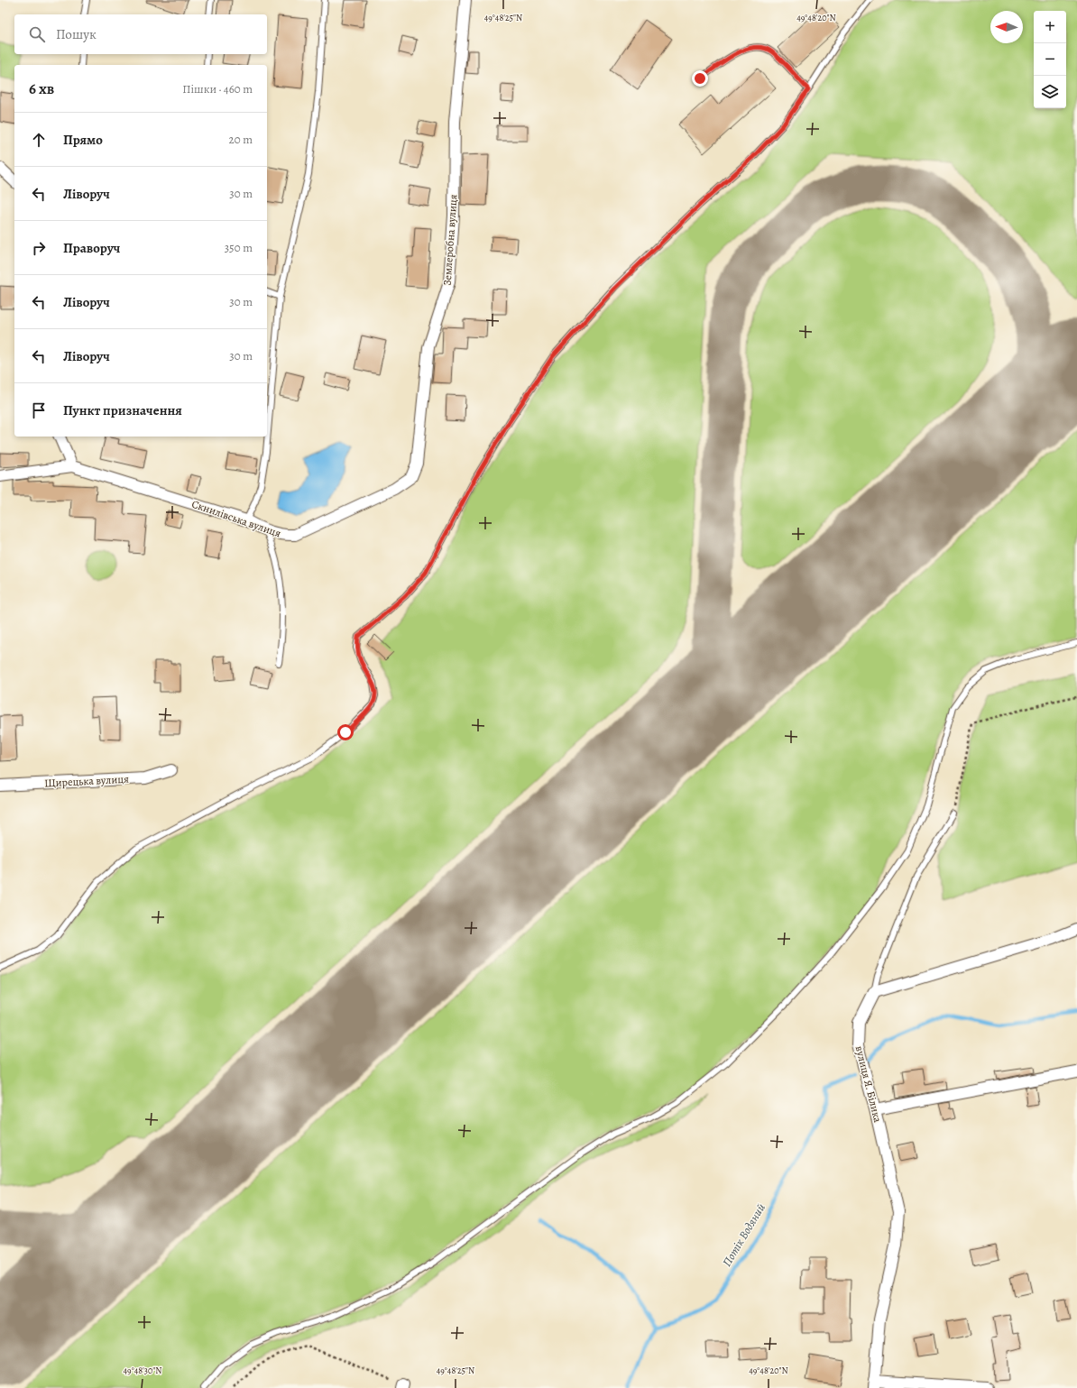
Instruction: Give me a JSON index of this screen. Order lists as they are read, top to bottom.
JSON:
{
  "streets": {
    "street": [
      "Землеробна вулиця",
      "Скнилівська вулиця",
      "Щирецька вулиця",
      "вулиця Я. Білика"
    ]
  },
  "crossings": [
    ["Землеробна вулиця", "Скнилівська вулиця"]
  ],
  "water": ["Потік Водяний"],
  "north": "left",
  "page": {
    "map_buttons": ["+", "−"],
    "search": "Пошук",
    "heading": ["6 хв", "Пішки · 460 m"],
    "list": [
      ["Прямо", "20 m"],
      ["Ліворуч", "30 m"],
      ["Праворуч", "350 m"],
      ["Ліворуч", "30 m"],
      ["Ліворуч", "30 m"],
      "Пункт призначення"
    ]
  },
  "coordinates": ["49°48'25\"N", "49°48'20\"N", "49°48'30\"N"]
}
